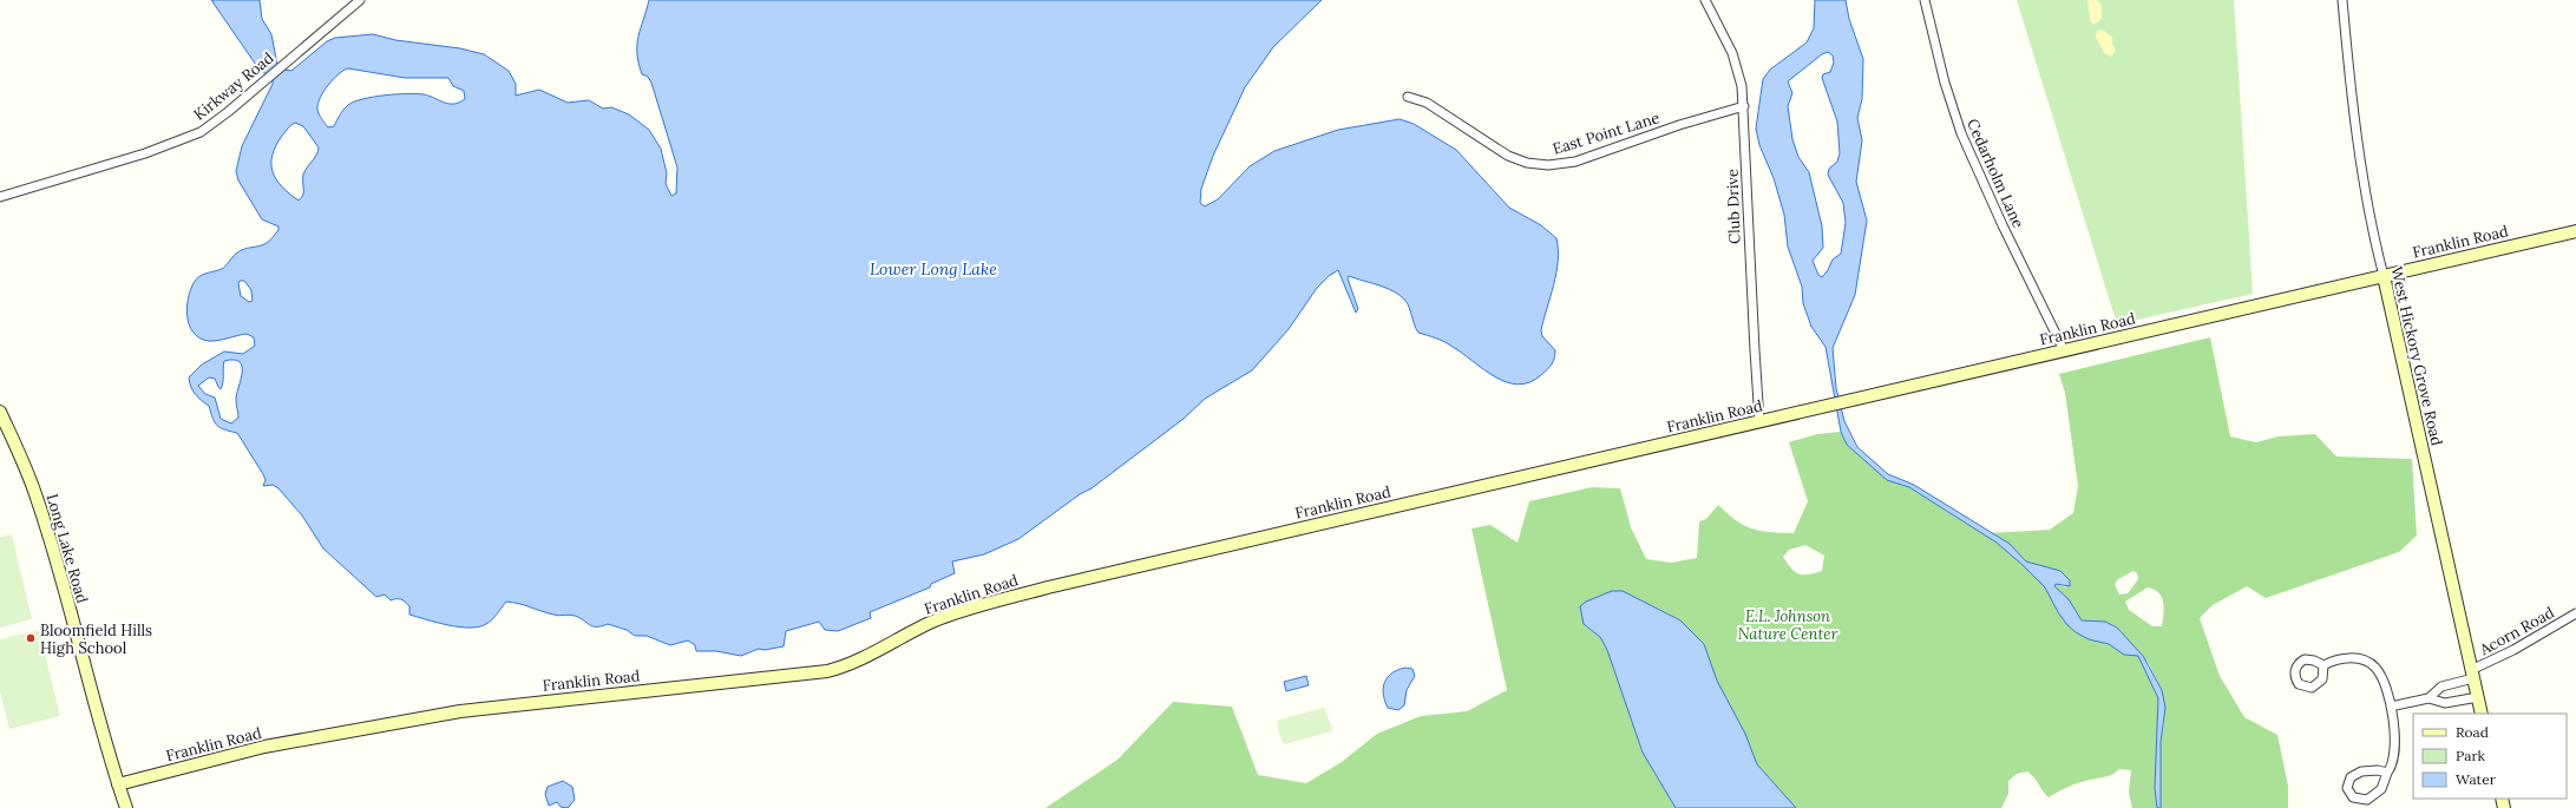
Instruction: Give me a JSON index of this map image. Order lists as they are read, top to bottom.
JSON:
{
  "streets": {
    "street": [
      "Kirkway Road",
      "East Point Lane",
      "Cedarholm Lane",
      "Club Drive",
      "Franklin Road",
      "West Hickory Grove Road",
      "Long Lake Road",
      "Acorn Road"
    ]
  },
  "crossings": [
    ["East Point Lane", "Club Drive"],
    ["Cedarholm Lane", "Franklin Road"],
    ["Club Drive", "Franklin Road"],
    ["Franklin Road", "West Hickory Grove Road"],
    ["Franklin Road", "Long Lake Road"],
    ["West Hickory Grove Road", "Acorn Road"]
  ],
  "water": ["Lower Long Lake"],
  "parks": ["E.L. Johnson Nature Center"],
  "places": ["Bloomfield Hills High School"],
  "legend": ["Road", "Park", "Water"]
}
